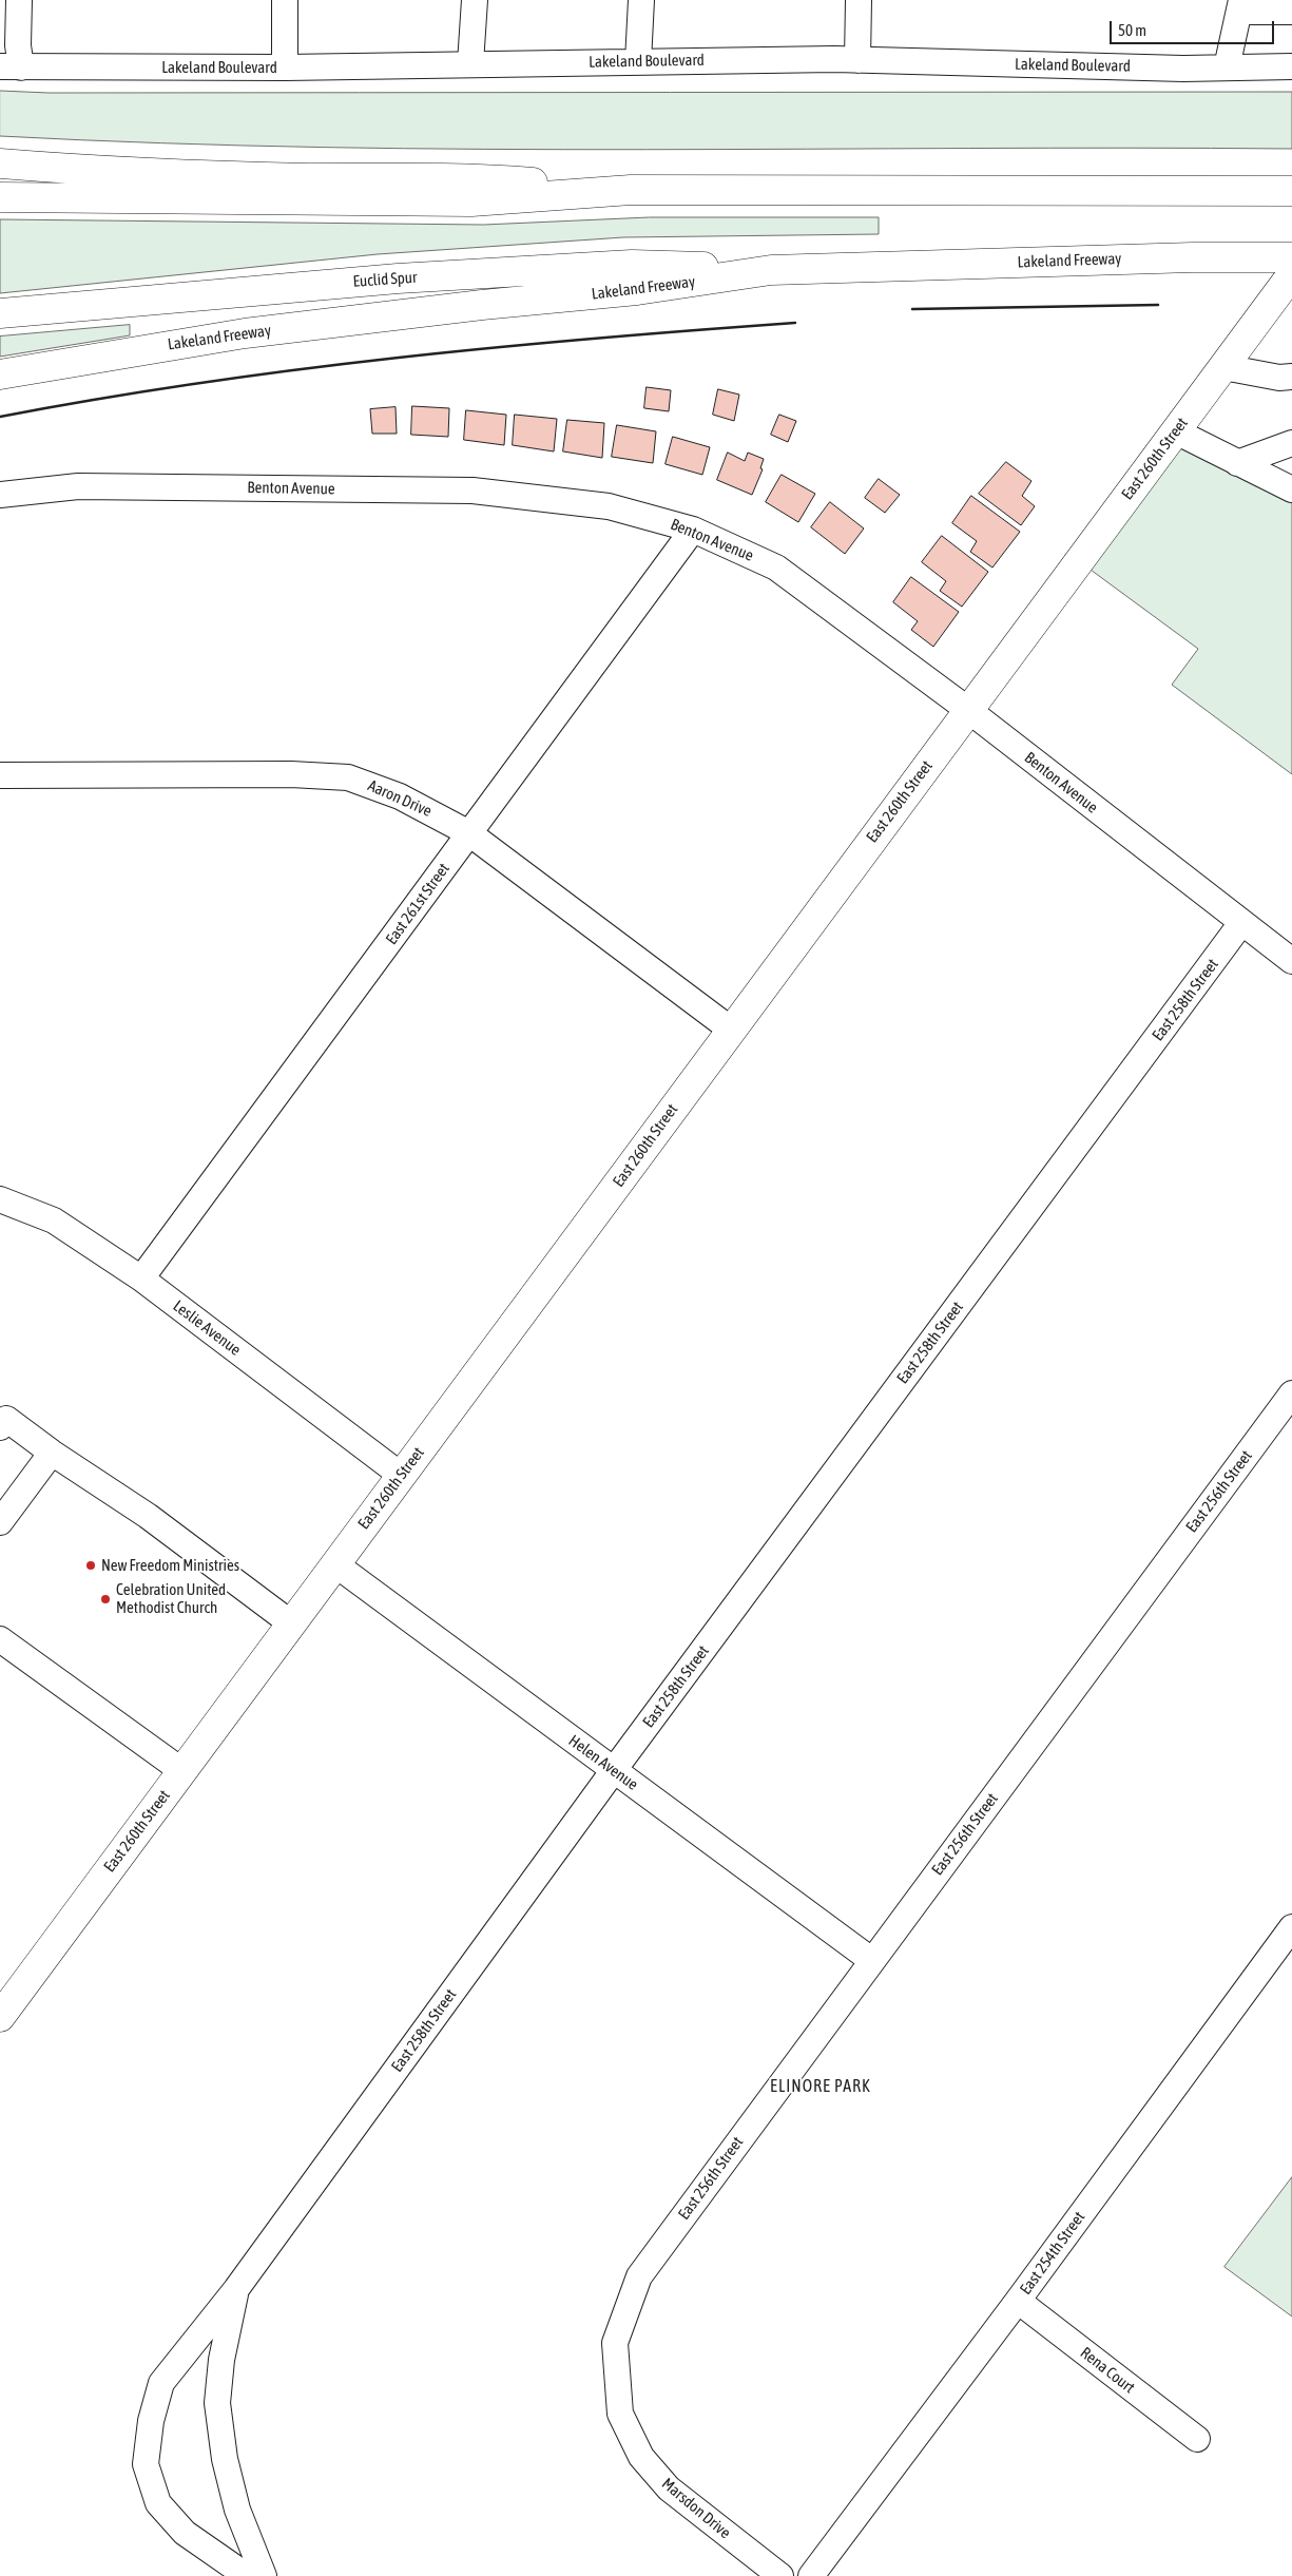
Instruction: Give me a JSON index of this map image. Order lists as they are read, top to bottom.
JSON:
{
  "streets": {
    "main road": ["Lakeland Freeway", "Euclid Spur", "East 260th Street"],
    "street": [
      "Lakeland Boulevard",
      "Benton Avenue",
      "Aaron Drive",
      "East 261st Street",
      "East 258th Street",
      "Leslie Avenue",
      "East 256th Street",
      "Helen Avenue",
      "East 254th Street",
      "Rena Court",
      "Marsdon Drive"
    ]
  },
  "crossings": [
    ["Lakeland Freeway", "Euclid Spur"],
    ["East 260th Street", "Benton Avenue"],
    ["East 260th Street", "Aaron Drive"],
    ["East 260th Street", "Leslie Avenue"],
    ["East 260th Street", "Helen Avenue"],
    ["Benton Avenue", "East 261st Street"],
    ["Benton Avenue", "East 258th Street"],
    ["Aaron Drive", "East 261st Street"],
    ["East 261st Street", "Leslie Avenue"],
    ["East 258th Street", "Helen Avenue"],
    ["East 256th Street", "Helen Avenue"],
    ["East 256th Street", "Marsdon Drive"],
    ["East 254th Street", "Rena Court"]
  ],
  "districts": ["ELINORE PARK"],
  "places": ["New Freedom Ministries", "Celebration United Methodist Church"],
  "scale_bar": "50 m"
}
